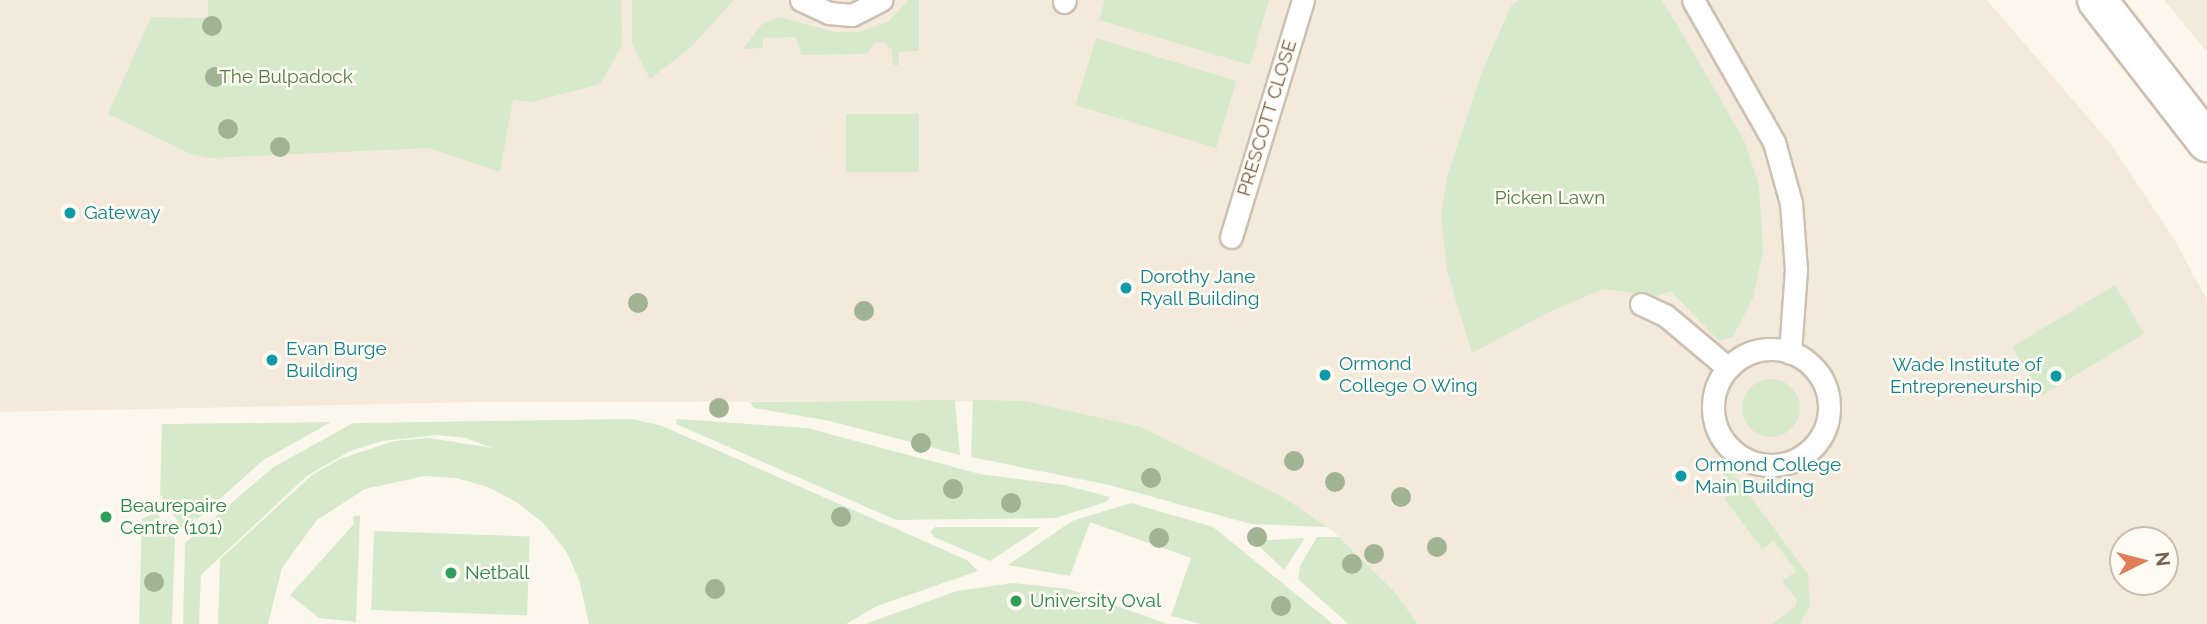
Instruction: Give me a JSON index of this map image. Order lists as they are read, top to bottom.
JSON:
{
  "streets": {
    "lane": ["PRESCOTT CLOSE"]
  },
  "parks": ["The Bulpadock", "Picken Lawn"],
  "places": [
    "Gateway",
    "Dorothy Jane Ryall Building",
    "Evan Burge Building",
    "Ormond College O Wing",
    "Wade Institute of Entrepreneurship",
    "Ormond College Main Building",
    "Beaurepaire Centre (101)",
    "Netball",
    "University Oval"
  ],
  "north": "right"
}
